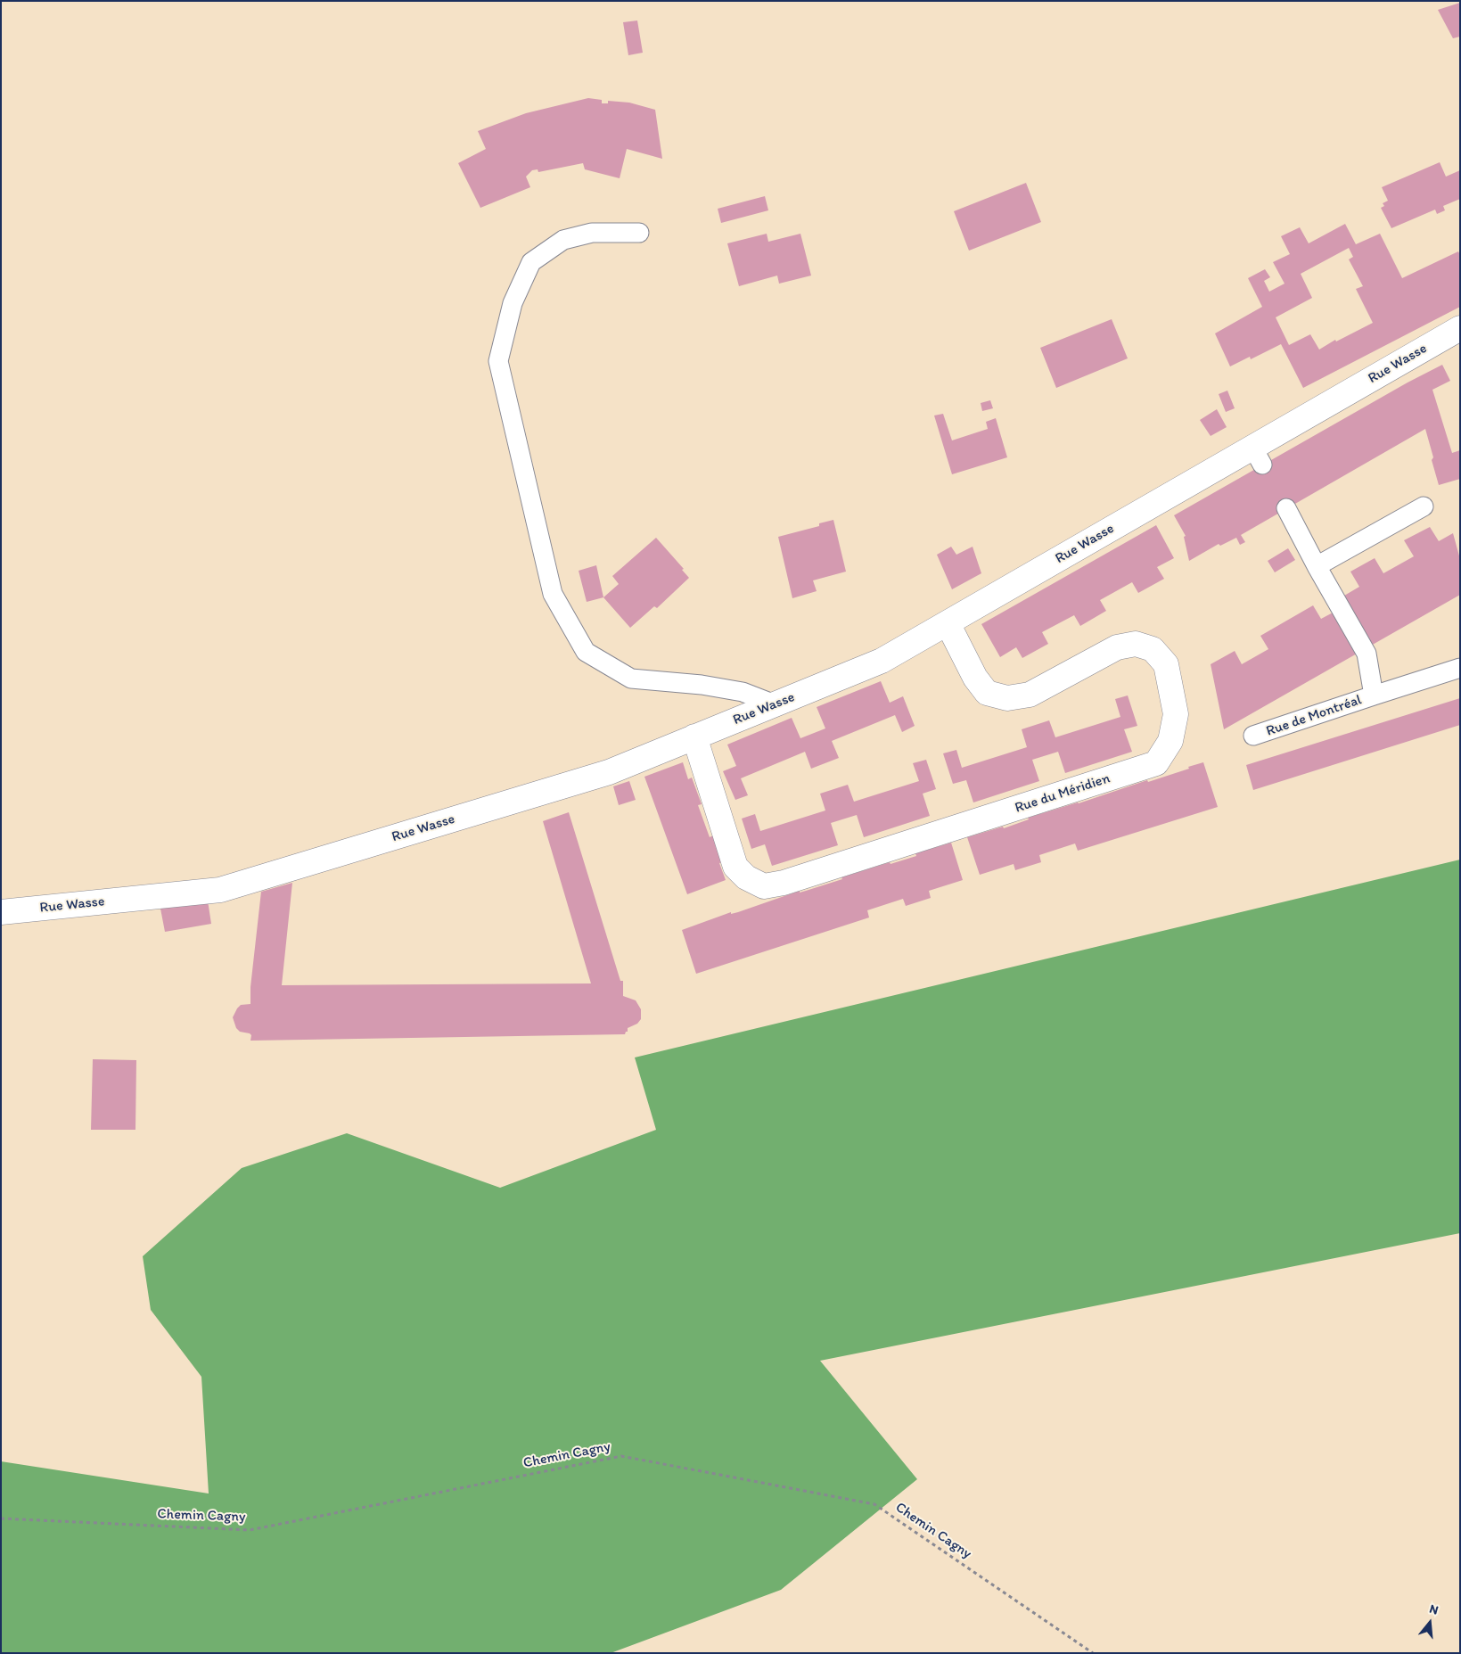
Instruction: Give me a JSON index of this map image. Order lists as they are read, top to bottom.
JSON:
{
  "streets": {
    "street": ["Rue Wasse", "Rue du Méridien"],
    "lane": ["Rue de Montréal"],
    "path": ["Chemin Cagny"]
  },
  "crossings": [
    ["Rue Wasse", "Rue du Méridien"]
  ],
  "north": "top"
}
